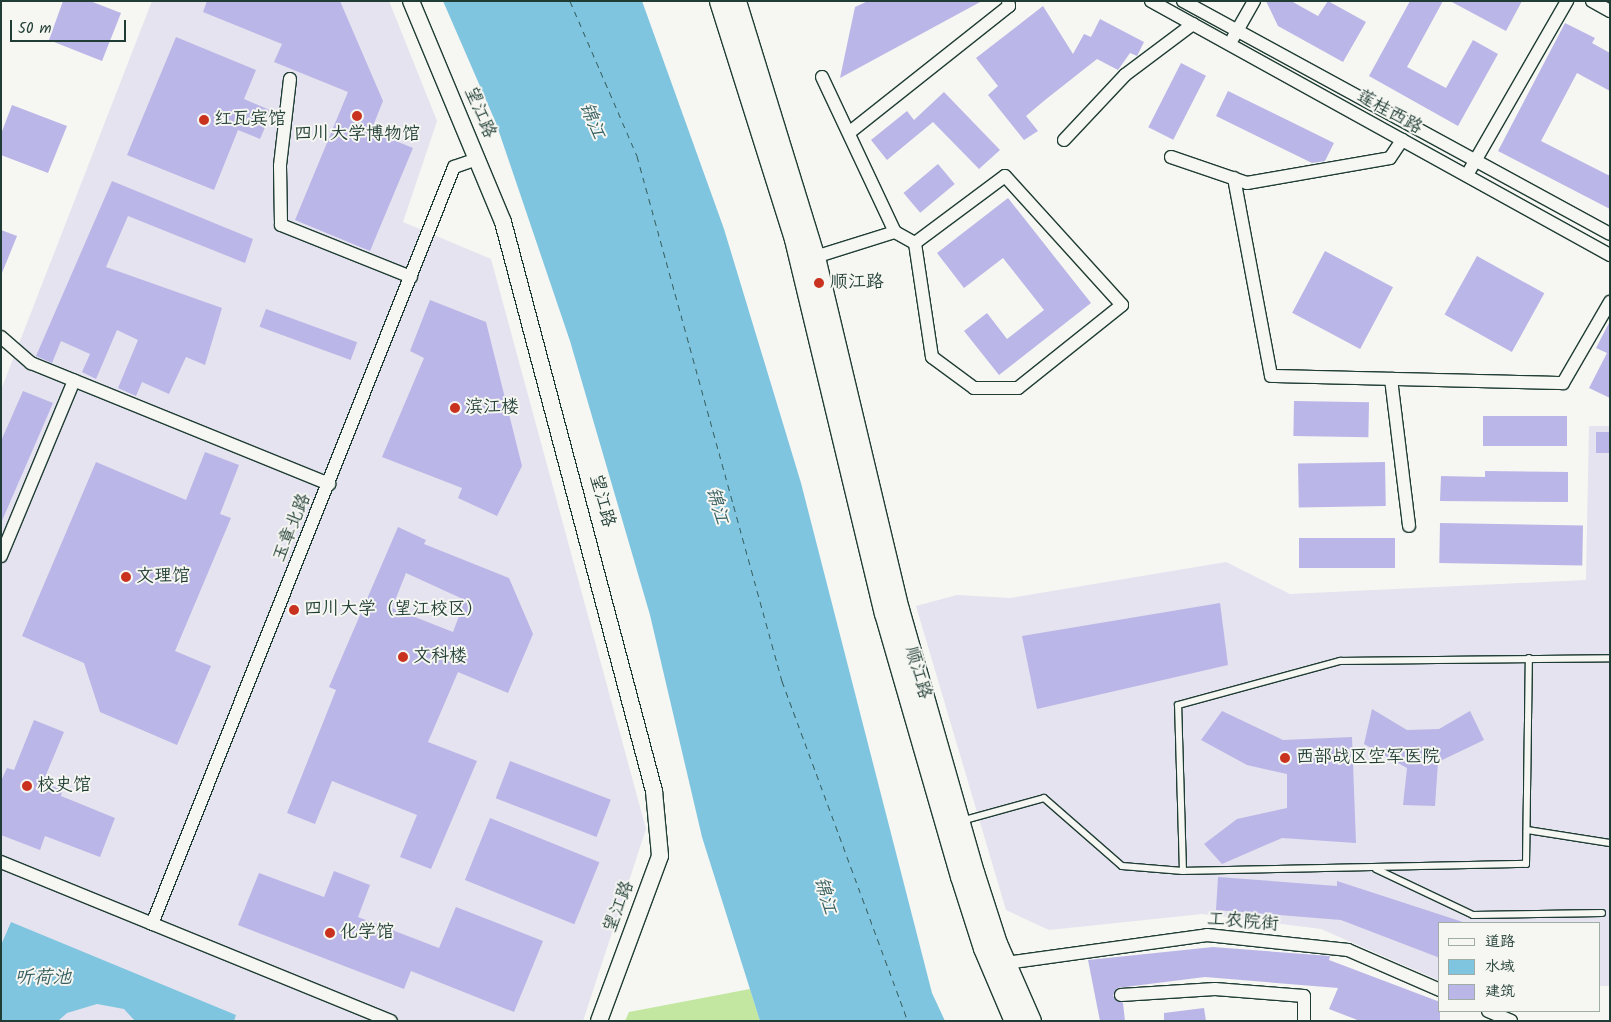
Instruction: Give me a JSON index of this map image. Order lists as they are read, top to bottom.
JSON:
{
  "streets": {
    "main road": ["顺江路"],
    "street": [
      "望江路",
      "莲桂西路",
      "玉章北路",
      "工农院街"
    ]
  },
  "crossings": [
    ["望江路", "玉章北路"],
    ["顺江路", "工农院街"]
  ],
  "water": ["锦江", "听荷池"],
  "places": [
    "四川大学博物馆",
    "红瓦宾馆",
    "顺江路",
    "滨江楼",
    "文理馆",
    "四川大学（望江校区）",
    "文科楼",
    "西部战区空军医院",
    "校史馆",
    "化学馆"
  ],
  "legend": ["道路", "水域", "建筑"],
  "scale_bar": "50 m"
}
